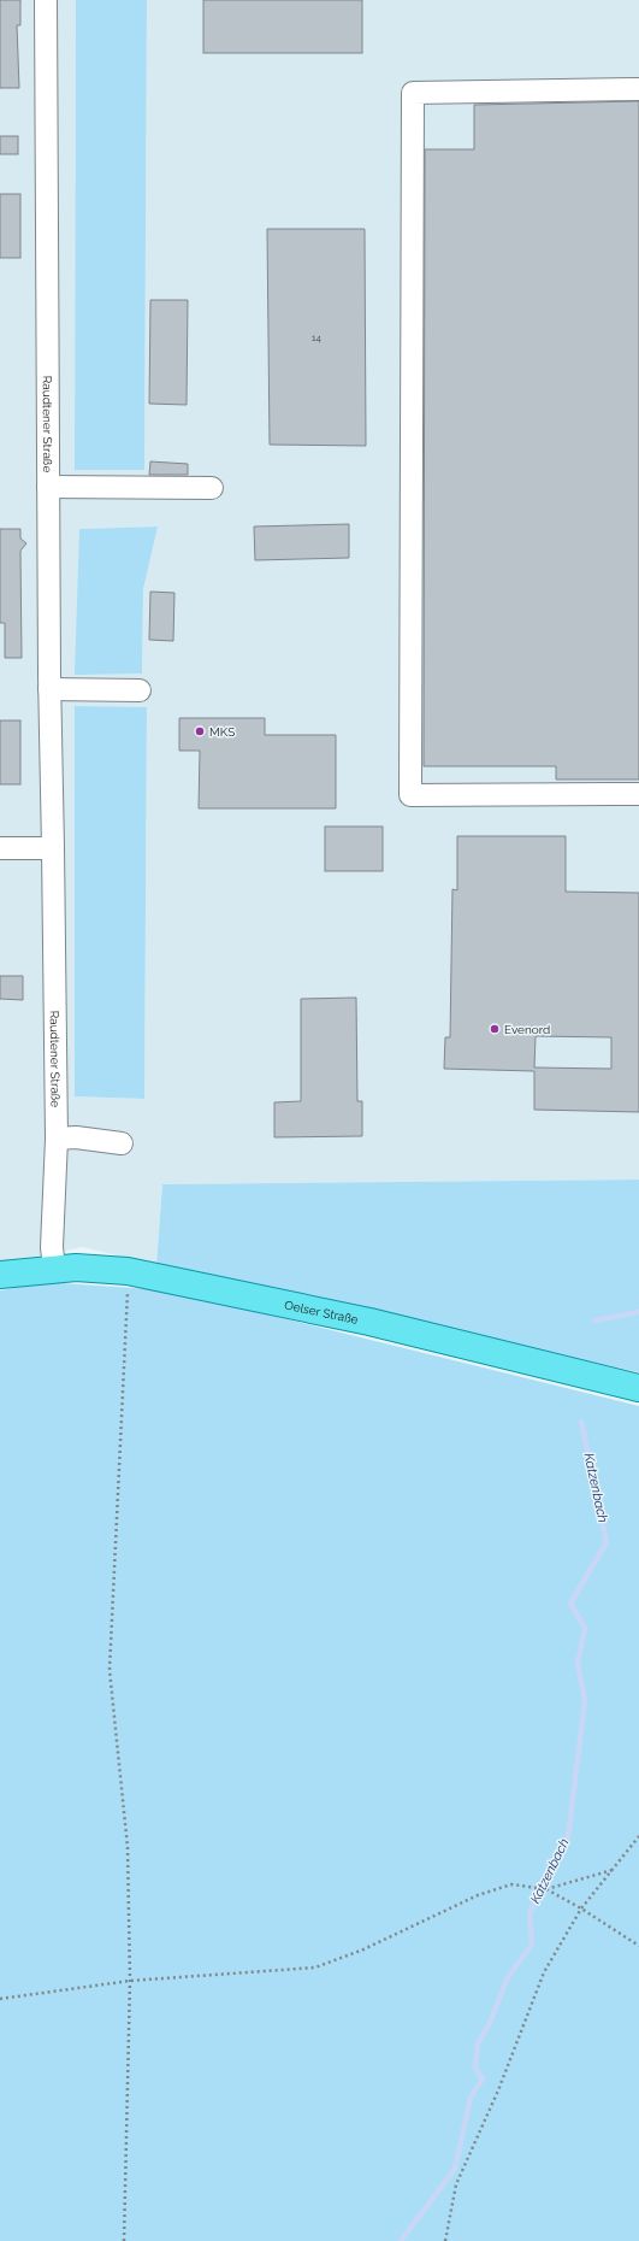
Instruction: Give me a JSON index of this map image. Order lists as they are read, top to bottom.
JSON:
{
  "streets": {
    "main road": ["Oelser Straße"],
    "street": ["Raudtener Straße"]
  },
  "crossings": [
    ["Raudtener Straße", "Oelser Straße"]
  ],
  "water": ["Katzenbach"],
  "places": ["MKS", "Evenord"],
  "house_numbers": ["14"]
}
